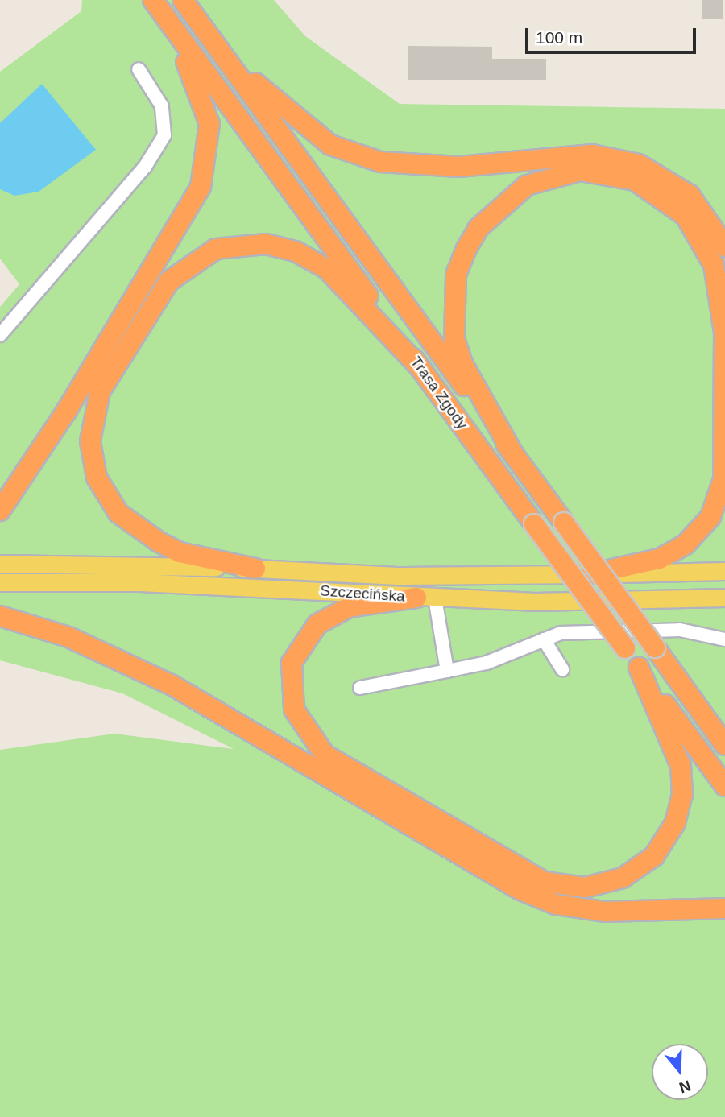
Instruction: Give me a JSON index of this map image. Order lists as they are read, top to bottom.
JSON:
{
  "streets": {
    "highway": ["Trasa Zgody"],
    "main road": ["Szczecińska"]
  },
  "scale_bar": "100 m",
  "north": "bottom"
}
